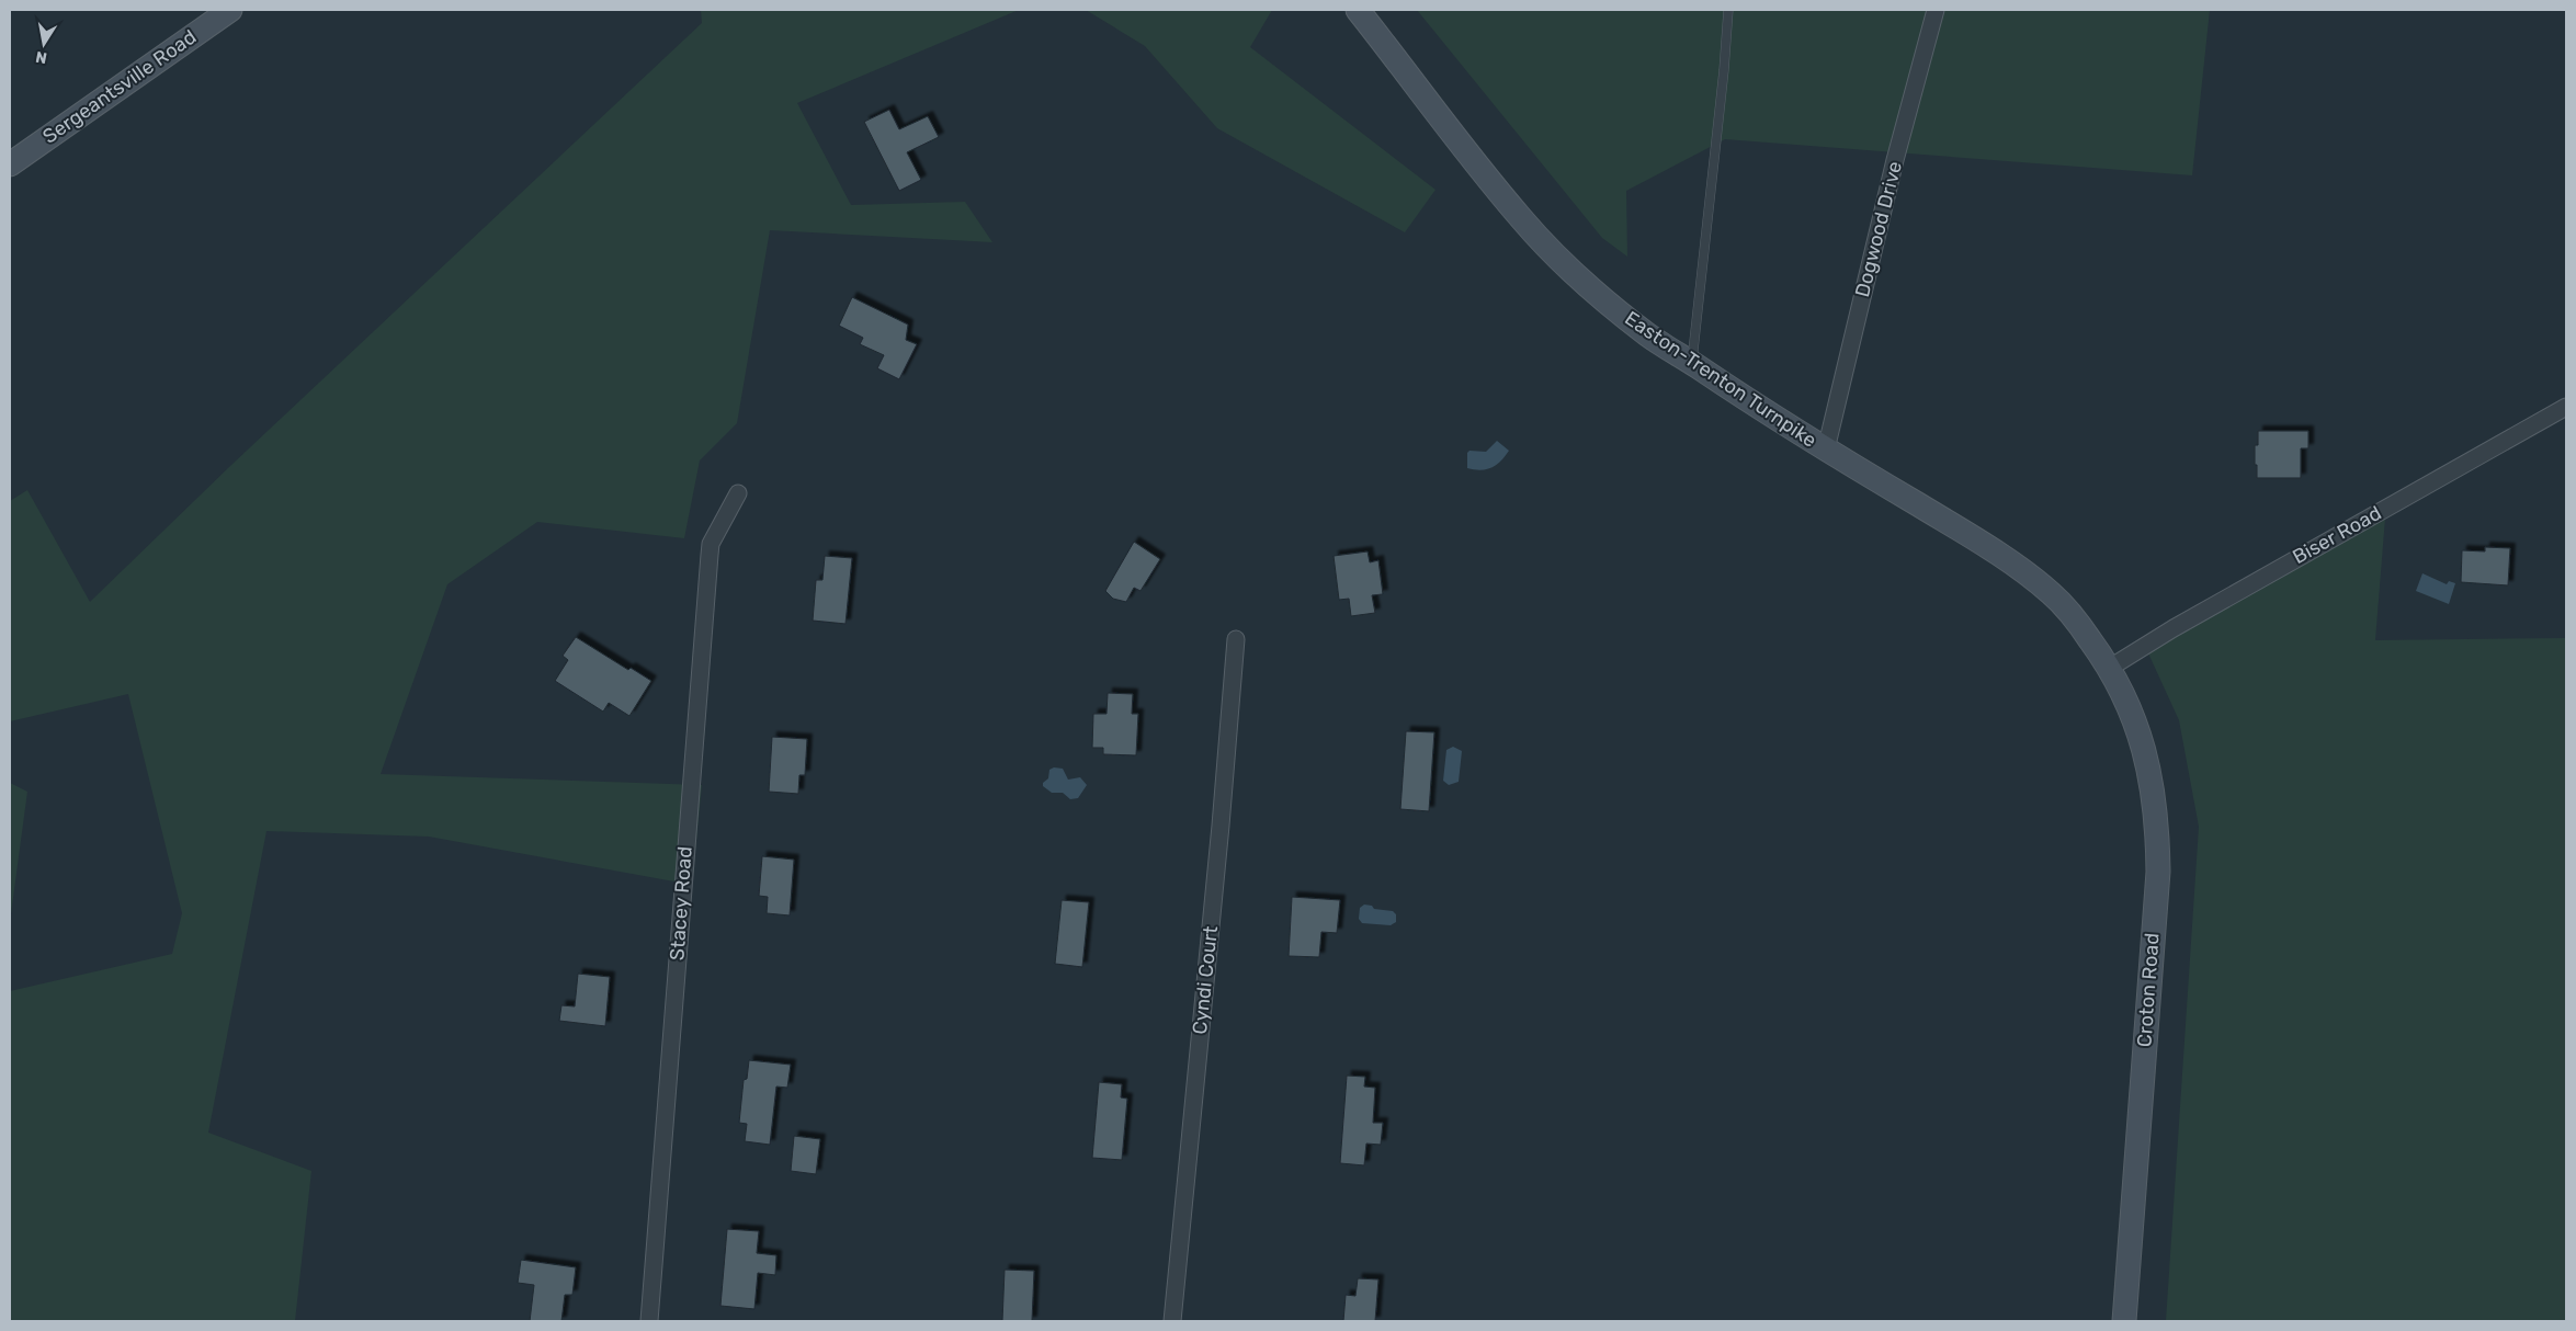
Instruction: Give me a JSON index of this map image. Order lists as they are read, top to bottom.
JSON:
{
  "streets": {
    "main road": ["Sergeantsville Road", "Easton-Trenton Turnpike", "Croton Road"],
    "street": [
      "Dogwood Drive",
      "Biser Road",
      "Stacey Road",
      "Cyndi Court"
    ]
  },
  "crossings": [
    ["Dogwood Drive", "Easton-Trenton Turnpike"],
    ["Easton-Trenton Turnpike", "Biser Road"],
    ["Easton-Trenton Turnpike", "Croton Road"],
    ["Biser Road", "Croton Road"]
  ],
  "north": "bottom"
}
